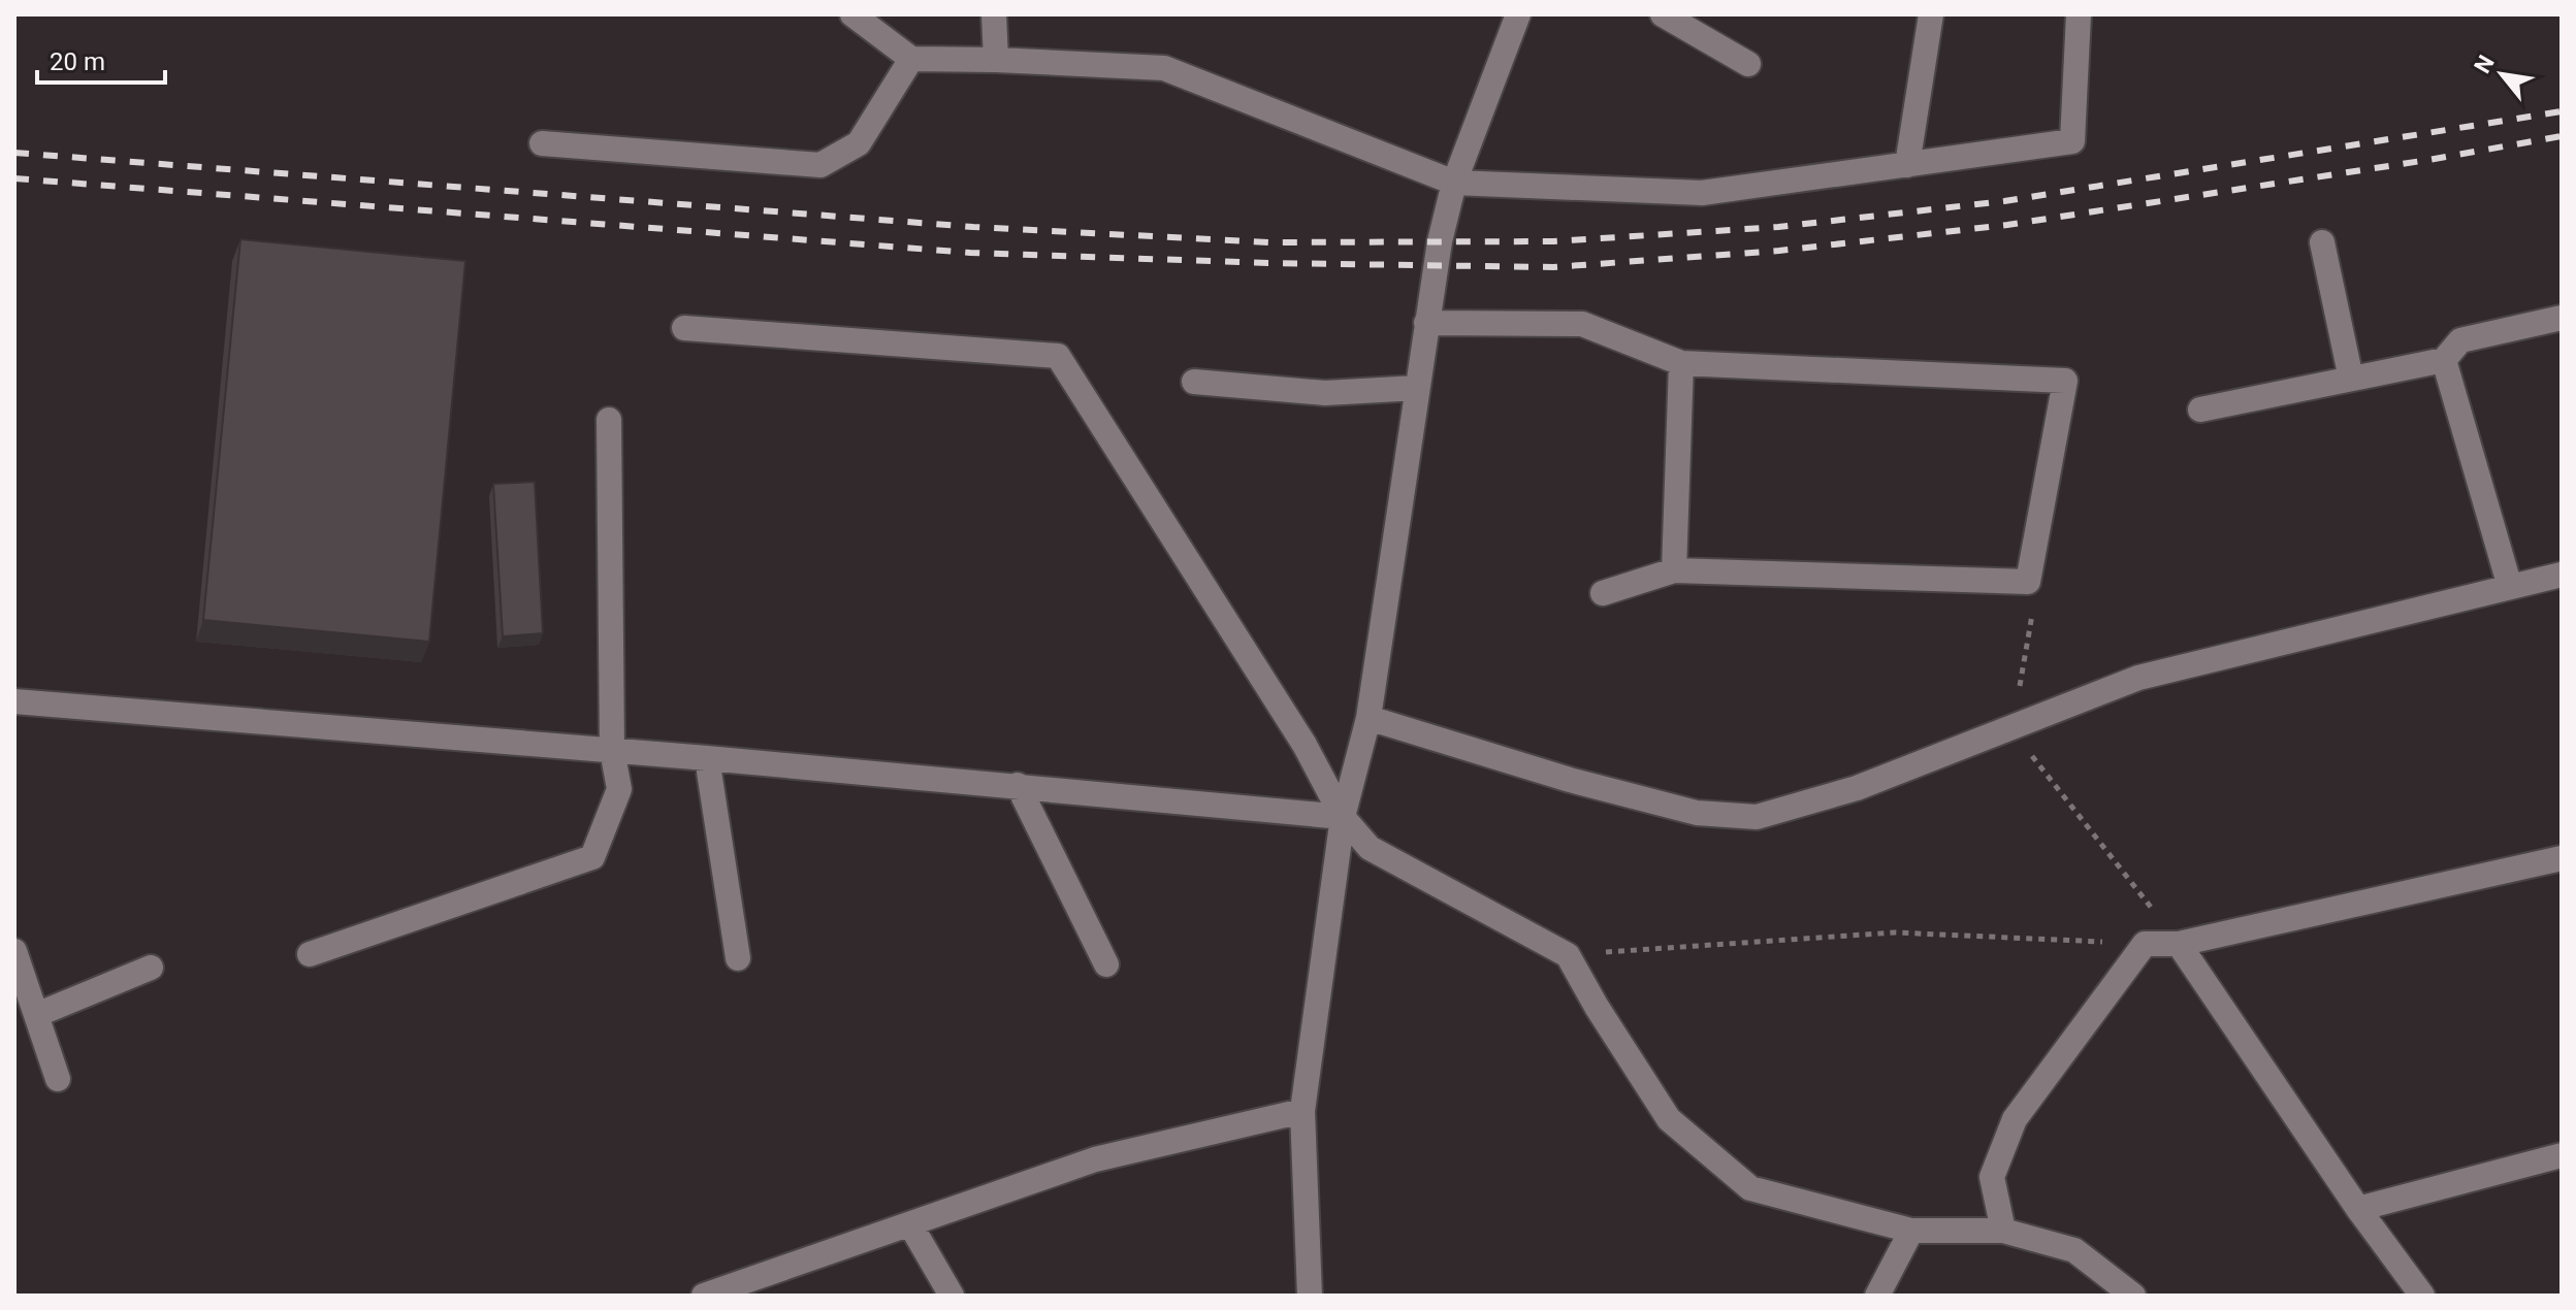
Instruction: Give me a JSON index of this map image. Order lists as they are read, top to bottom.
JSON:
{
  "scale_bar": "20 m",
  "north": "top left"
}
